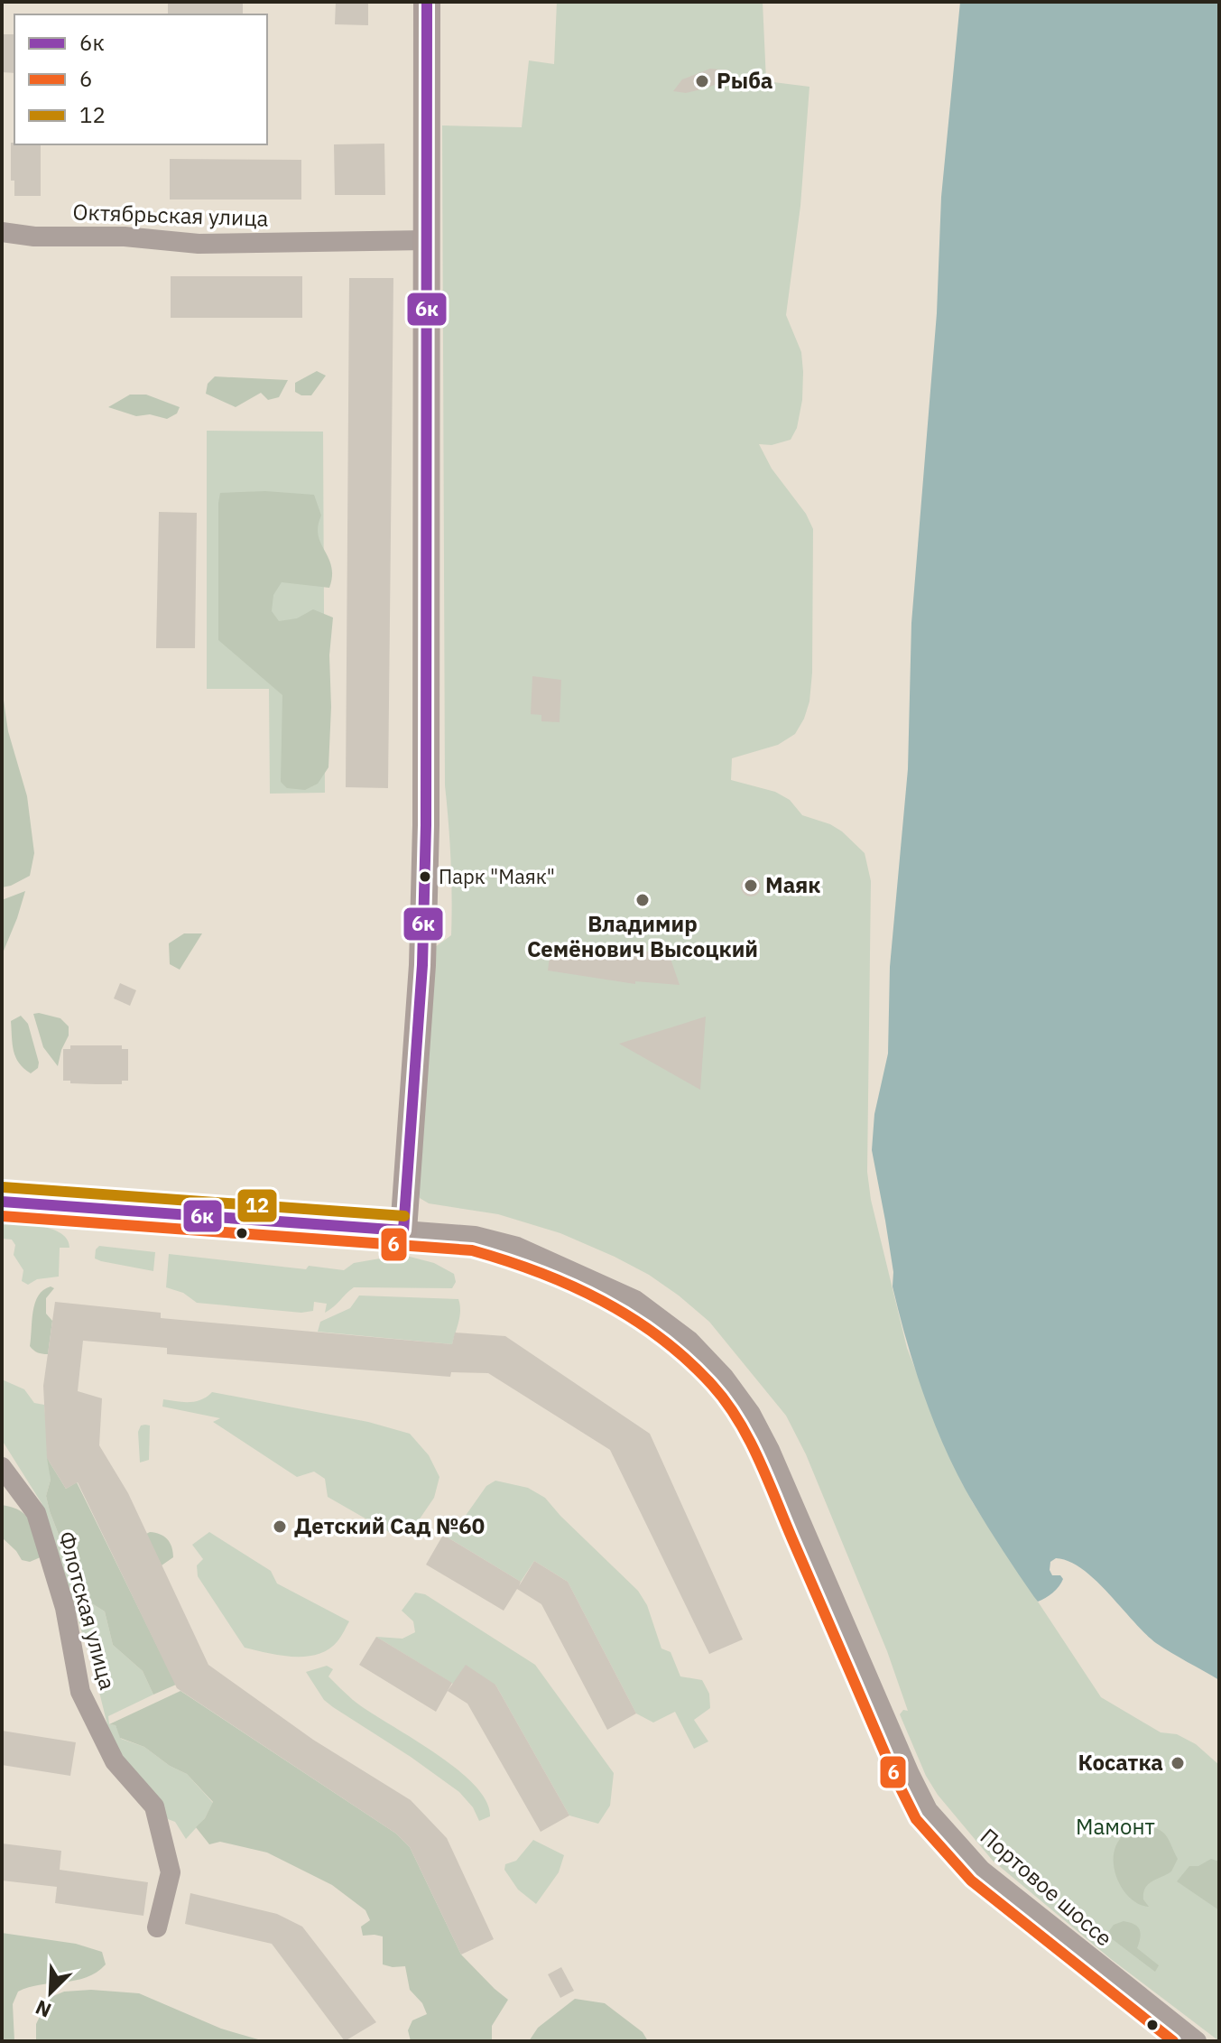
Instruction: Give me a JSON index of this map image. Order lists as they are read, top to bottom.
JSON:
{
  "streets": {
    "street": ["Октябрьская улица", "Флотская улица", "Портовое шоссе"]
  },
  "parks": ["Мамонт"],
  "places": [
    "Рыба",
    "Парк \"Маяк\"",
    "Маяк",
    "Владимир Семёнович Высоцкий",
    "Детский Сад №60",
    "Косатка"
  ],
  "lines": ["transit line 6к", "transit line 12", "transit line 6"],
  "legend": ["6к", "6", "12"],
  "north": "bottom left"
}
